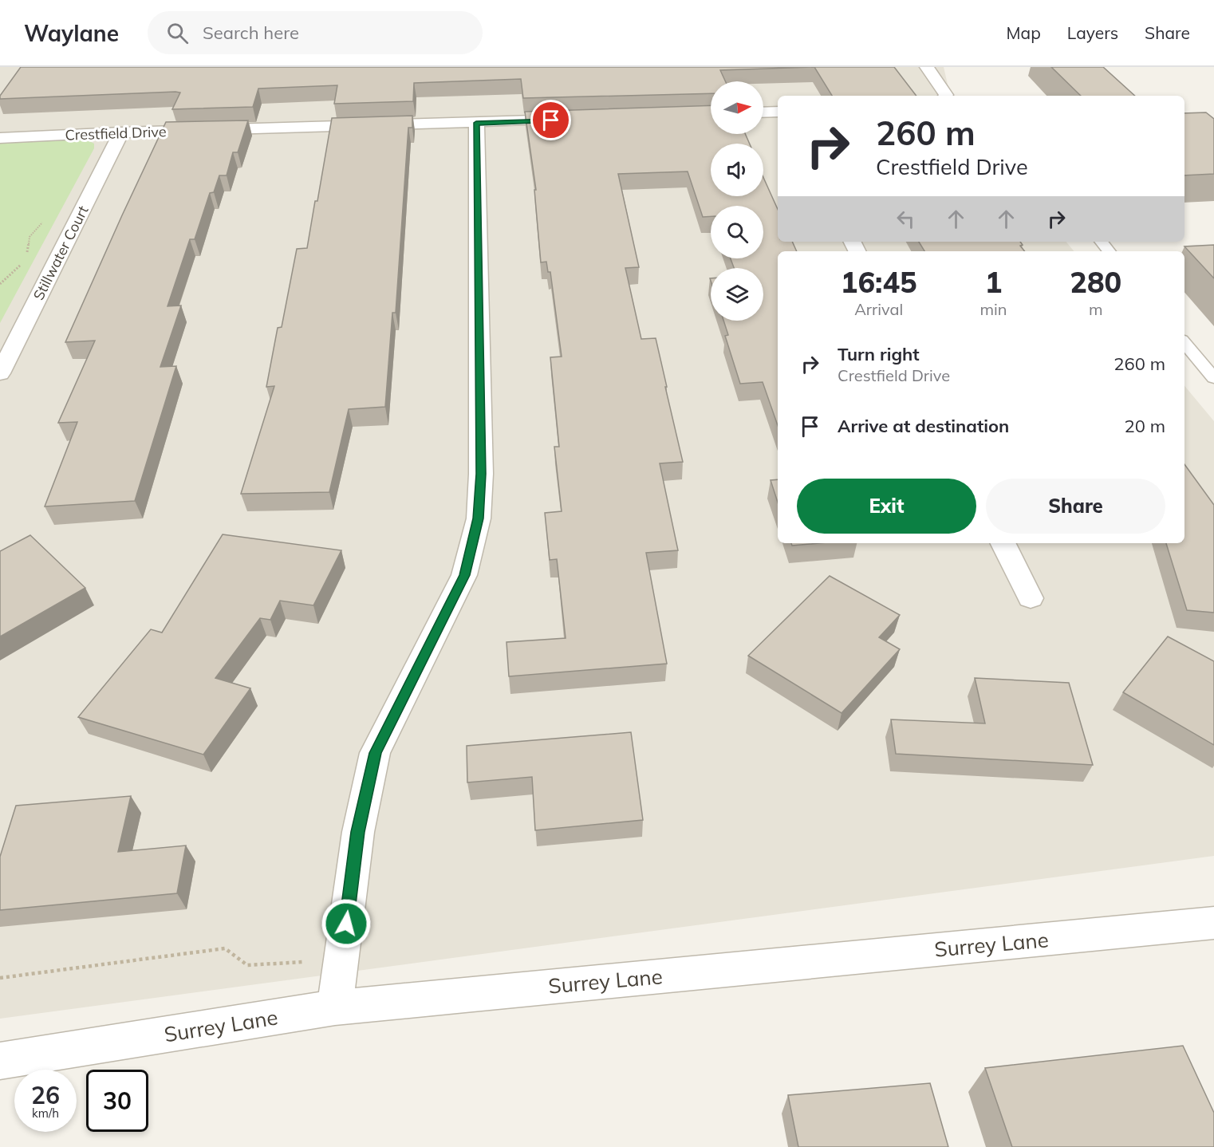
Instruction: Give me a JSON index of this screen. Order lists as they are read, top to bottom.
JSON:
{
  "streets": {
    "street": ["Crestfield Drive", "Stillwater Court", "Surrey Lane"]
  },
  "crossings": [
    ["Crestfield Drive", "Stillwater Court"]
  ],
  "north": "right",
  "page": {
    "header": "Waylane",
    "search": "Search here",
    "nav": ["Map", "Layers", "Share"],
    "turn": ["260 m", "Crestfield Drive"],
    "eta": [
      "16:45",
      "Arrival",
      "1",
      "min",
      "280",
      "m"
    ],
    "list": [
      {
        "name": "Turn right",
        "note": "Crestfield Drive",
        "value": "260 m"
      },
      {
        "name": "Arrive at destination",
        "value": "20 m"
      }
    ],
    "buttons": ["Exit", "Share"],
    "speed": "26 km/h",
    "limit": "30"
  }
}
